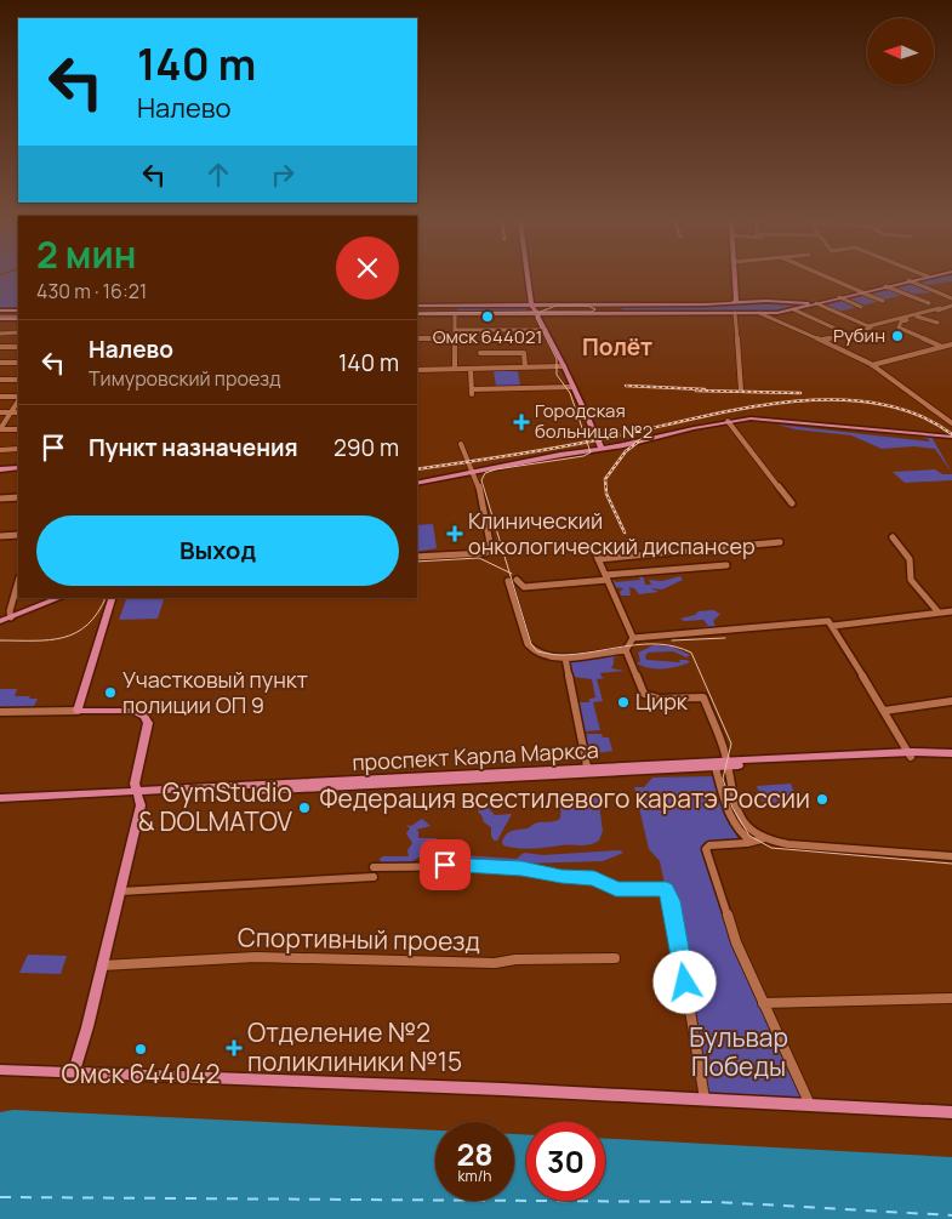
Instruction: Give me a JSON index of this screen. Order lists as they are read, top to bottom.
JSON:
{
  "streets": {
    "main road": ["проспект Карла Маркса"],
    "street": ["Спортивный проезд"]
  },
  "districts": ["Полёт"],
  "parks": ["Бульвар Победы"],
  "places": {
    "other": [
      "Омск 644021",
      "Рубин",
      "Участковый пункт полиции ОП 9",
      "Цирк",
      "Федерация всестилевого каратэ России",
      "GymStudio & DOLMATOV",
      "Омск 644042"
    ],
    "health": ["Городская больница №2", "Клинический онкологический диспансер", "Отделение №2 поликлиники №15"]
  },
  "north": "left",
  "page": {
    "turn": ["140 m", "Налево"],
    "heading": ["2 мин", "430 m · 16:21"],
    "list": [
      {
        "name": "Налево",
        "note": "Тимуровский проезд",
        "value": "140 m"
      },
      {
        "name": "Пункт назначения",
        "value": "290 m"
      }
    ],
    "buttons": "Выход",
    "speed": "28 km/h",
    "limit": "30"
  }
}
